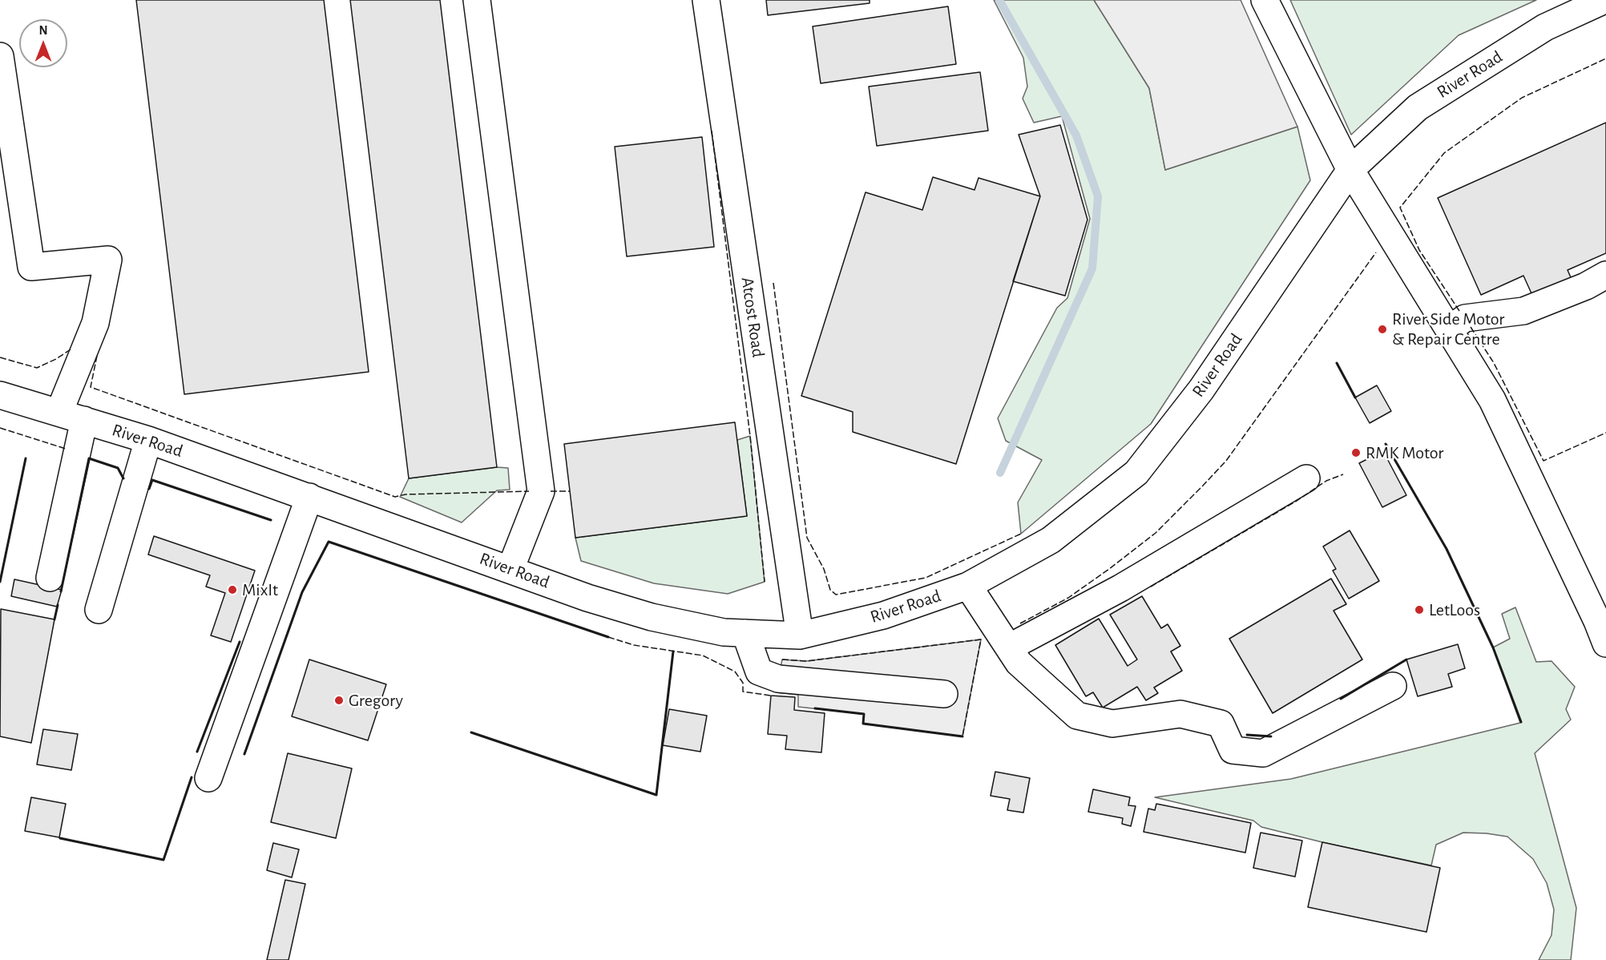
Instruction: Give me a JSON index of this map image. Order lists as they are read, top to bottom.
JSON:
{
  "streets": {
    "street": ["River Road", "Atcost Road"]
  },
  "crossings": [
    ["River Road", "Atcost Road"]
  ],
  "places": [
    "River Side Motor & Repair Centre",
    "RMK Motor",
    "MixIt",
    "LetLoos",
    "Gregory"
  ],
  "north": "top"
}
